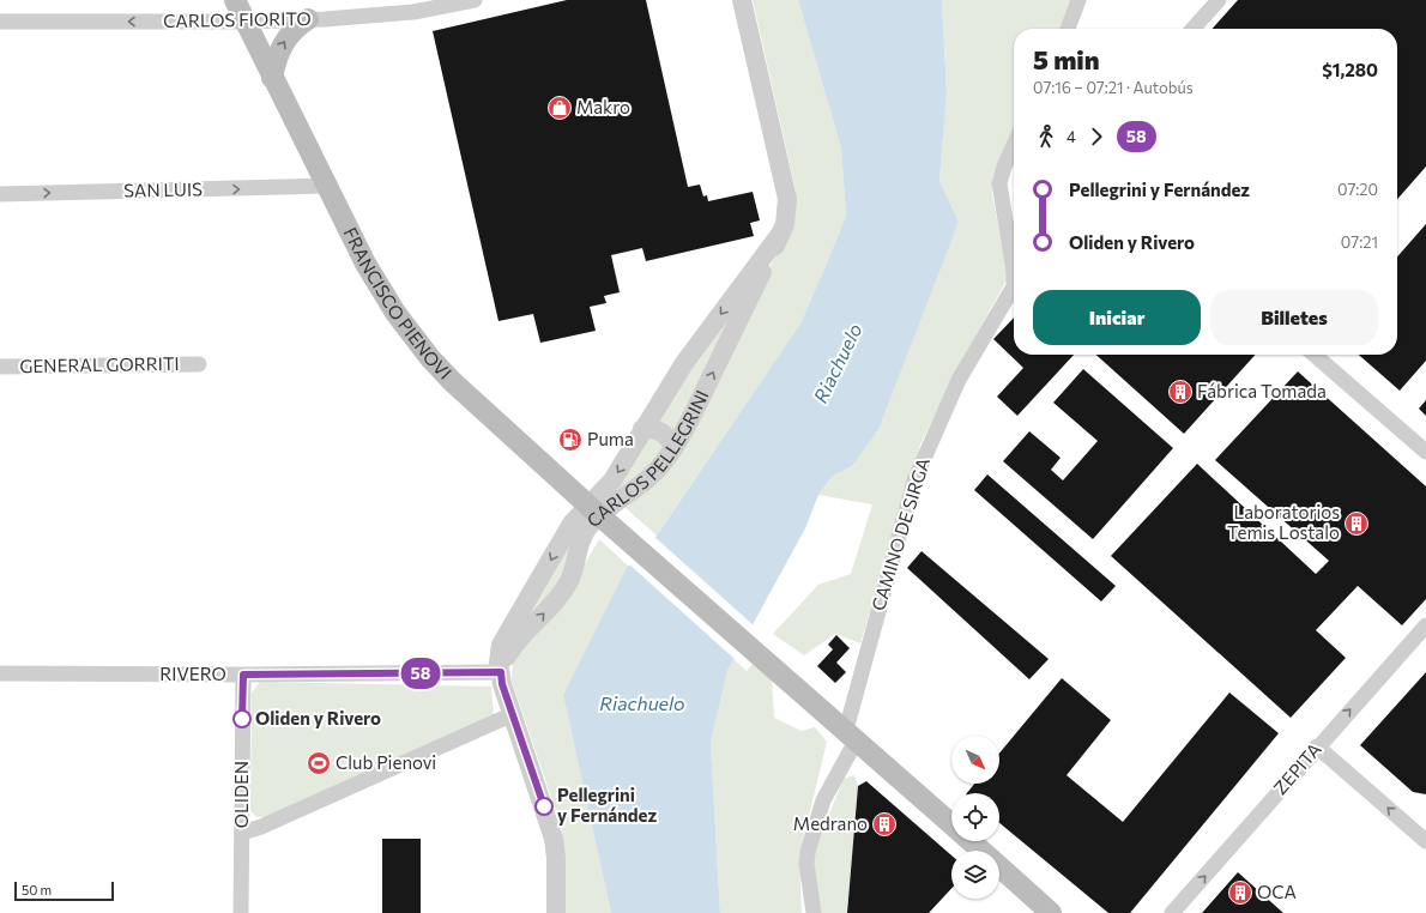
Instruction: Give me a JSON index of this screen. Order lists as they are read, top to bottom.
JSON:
{
  "streets": {
    "main road": ["FRANCISCO PIENOVI"],
    "street": [
      "CARLOS FIORITO",
      "SAN LUIS",
      "GENERAL GORRITI",
      "CARLOS PELLEGRINI",
      "CAMINO DE SIRGA",
      "RIVERO",
      "ZEPITA",
      "OLIDEN"
    ]
  },
  "crossings": [
    ["CARLOS FIORITO", "FRANCISCO PIENOVI"],
    ["SAN LUIS", "FRANCISCO PIENOVI"],
    ["FRANCISCO PIENOVI", "CARLOS PELLEGRINI"],
    ["FRANCISCO PIENOVI", "CAMINO DE SIRGA"],
    ["CARLOS PELLEGRINI", "RIVERO"],
    ["RIVERO", "OLIDEN"]
  ],
  "one_way": ["CARLOS FIORITO", "SAN LUIS", "ZEPITA"],
  "water": ["Riachuelo"],
  "places": {
    "shop": ["Makro"],
    "building": [
      "Fábrica Tomada",
      "Laboratorios Temis Lostalo",
      "Medrano",
      "OCA"
    ],
    "fuel station": ["Puma"],
    "other": ["Oliden y Rivero", "Pellegrini y Fernández"],
    "sports": ["Club Pienovi"]
  },
  "lines": ["bus line 58"],
  "scale_bar": "50 m",
  "north": "bottom right",
  "page": {
    "on_map": "58",
    "heading": ["5 min", "07:16 – 07:21 · Autobús", "$1,280"],
    "legs": ["4", "58"],
    "list": [
      {
        "name": "Pellegrini y Fernández",
        "value": "07:20"
      },
      {
        "name": "Oliden y Rivero",
        "value": "07:21"
      }
    ],
    "buttons": ["Iniciar", "Billetes"],
    "scale": "50 m"
  }
}
